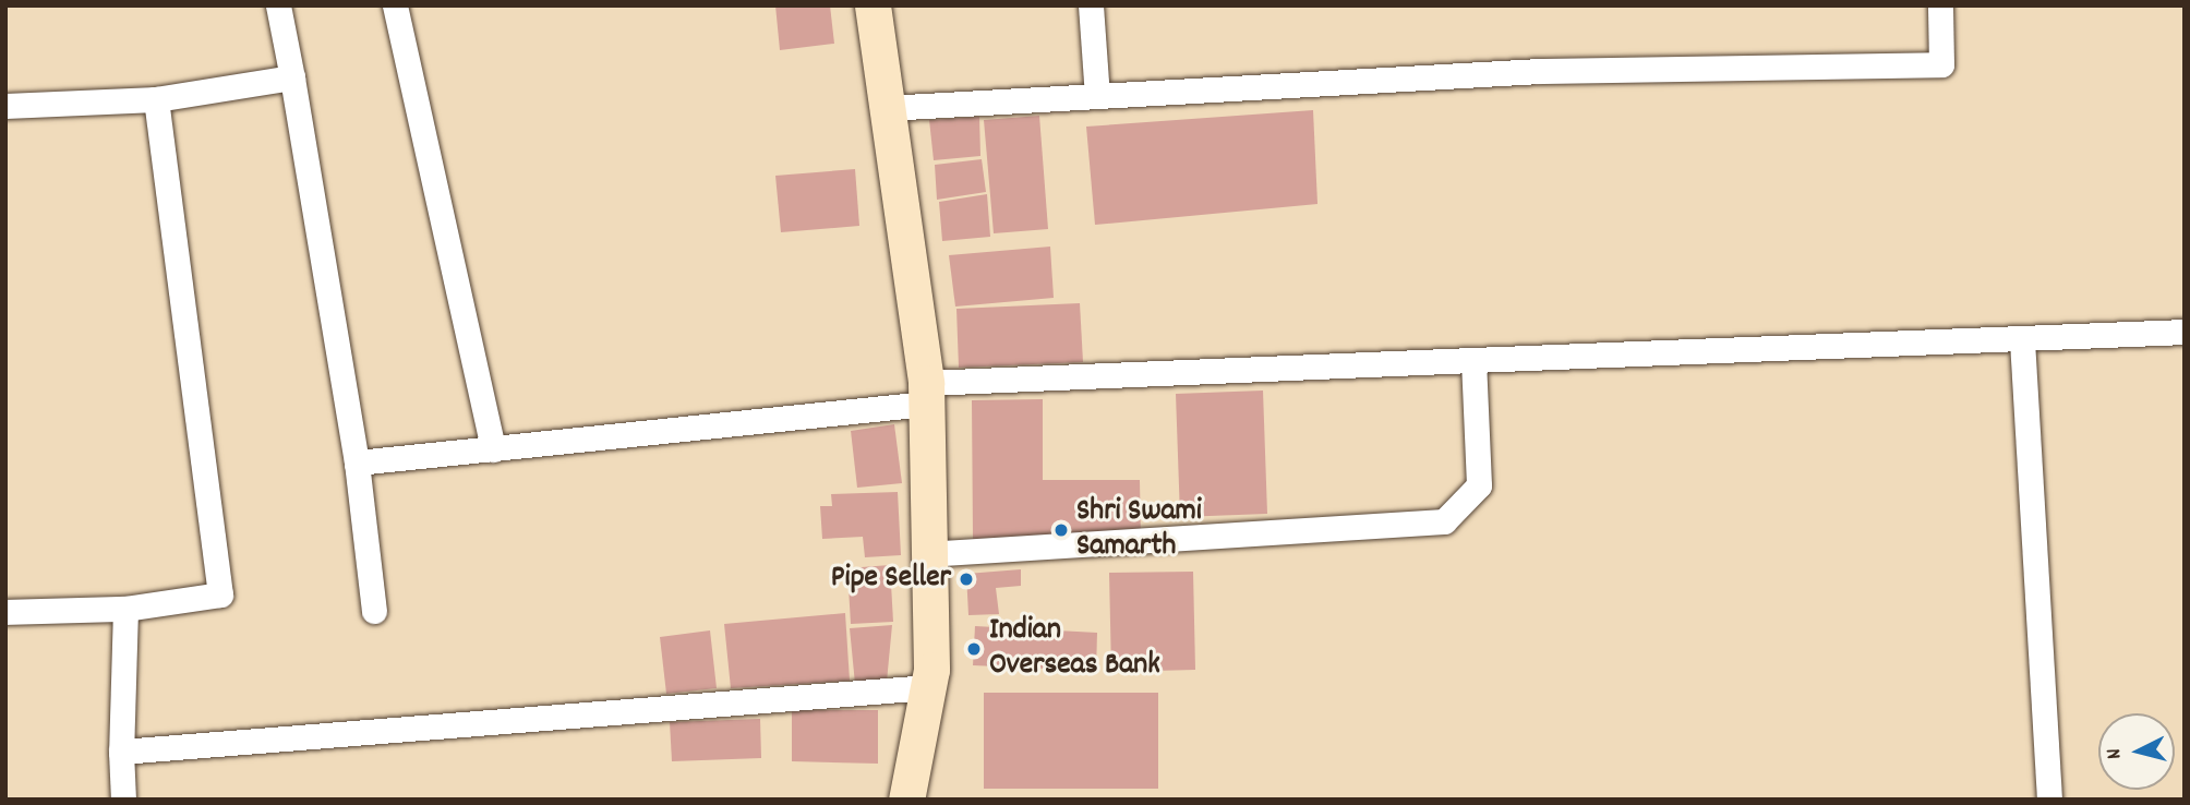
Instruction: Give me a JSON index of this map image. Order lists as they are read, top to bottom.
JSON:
{
  "places": ["Shri Swami Samarth", "Pipe Seller", "Indian Overseas Bank"],
  "north": "left"
}
